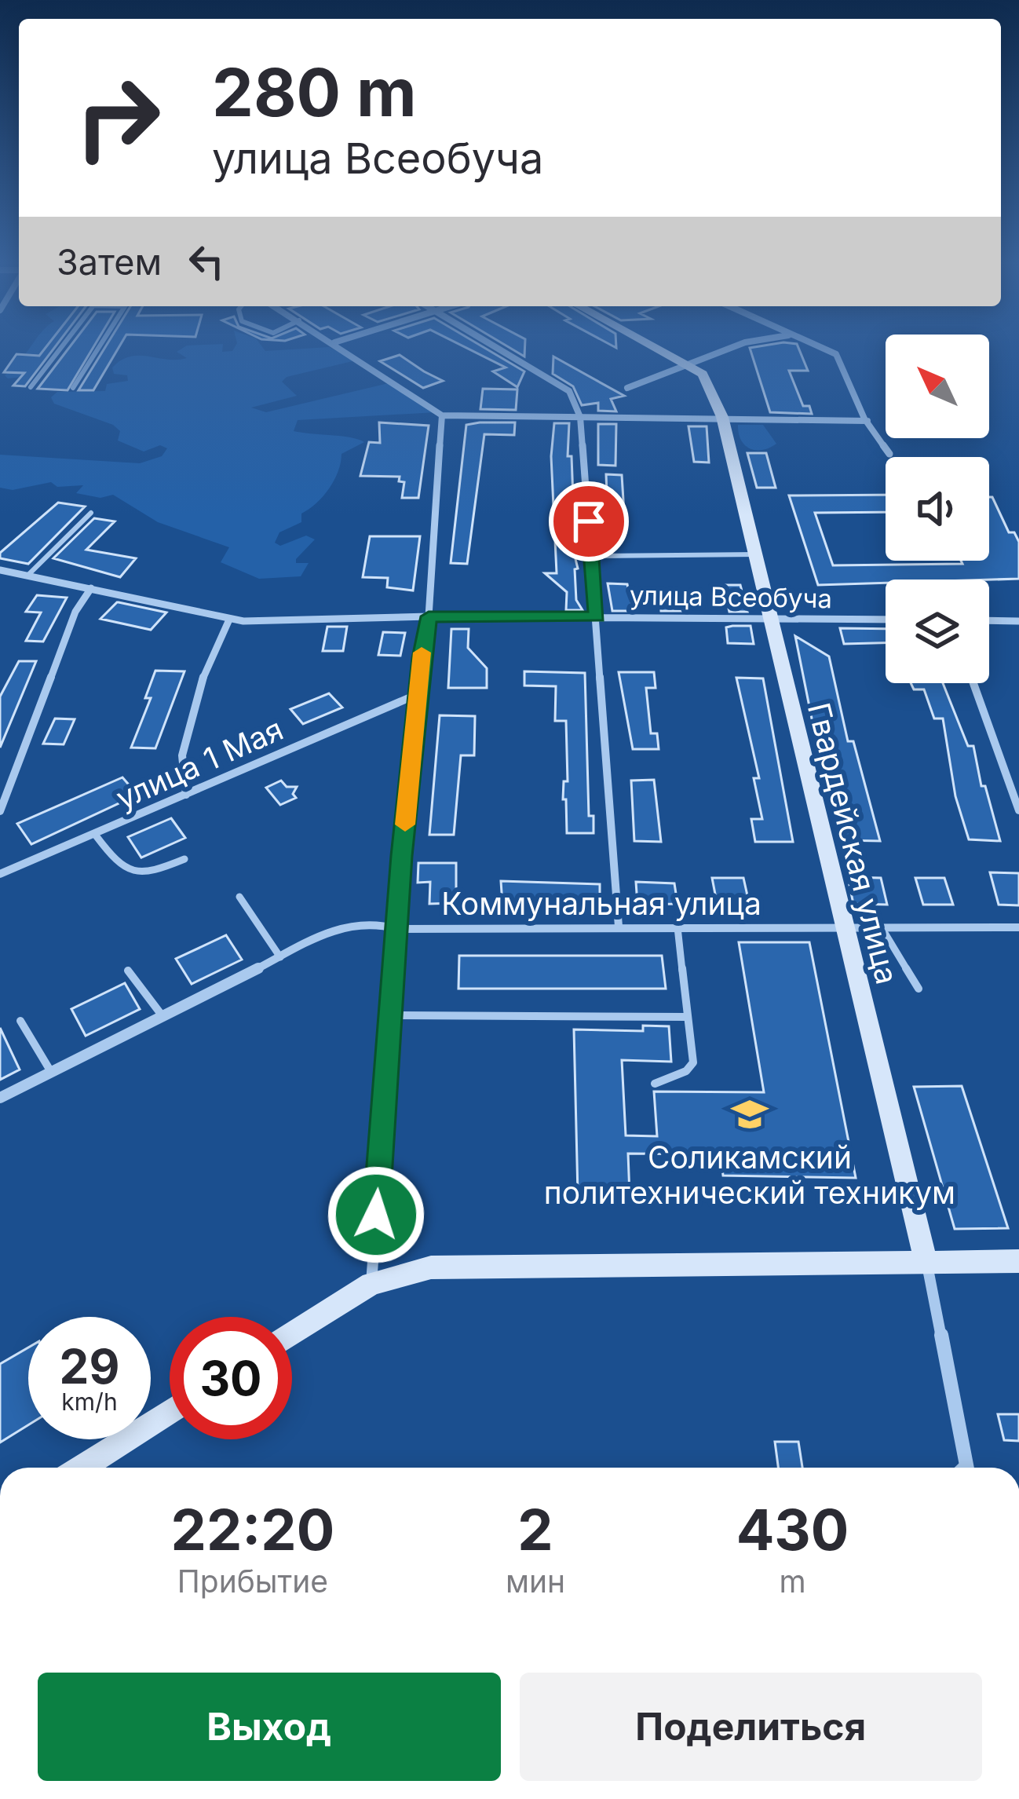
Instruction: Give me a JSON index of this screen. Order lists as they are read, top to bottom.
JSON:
{
  "streets": {
    "street": [
      "улица Всеобуча",
      "улица 1 Мая",
      "Гвардейская улица",
      "Коммунальная улица"
    ]
  },
  "crossings": [
    ["улица Всеобуча", "Гвардейская улица"],
    ["Гвардейская улица", "Коммунальная улица"]
  ],
  "places": {
    "school or university": ["Соликамский политехнический техникум"]
  },
  "north": "top left",
  "page": {
    "turn": ["280 m", "улица Всеобуча"],
    "then": "Затем",
    "speed": "29 km/h",
    "limit": "30",
    "eta": [
      "22:20",
      "Прибытие",
      "2",
      "мин",
      "430",
      "m"
    ],
    "buttons": ["Выход", "Поделиться"]
  }
}
